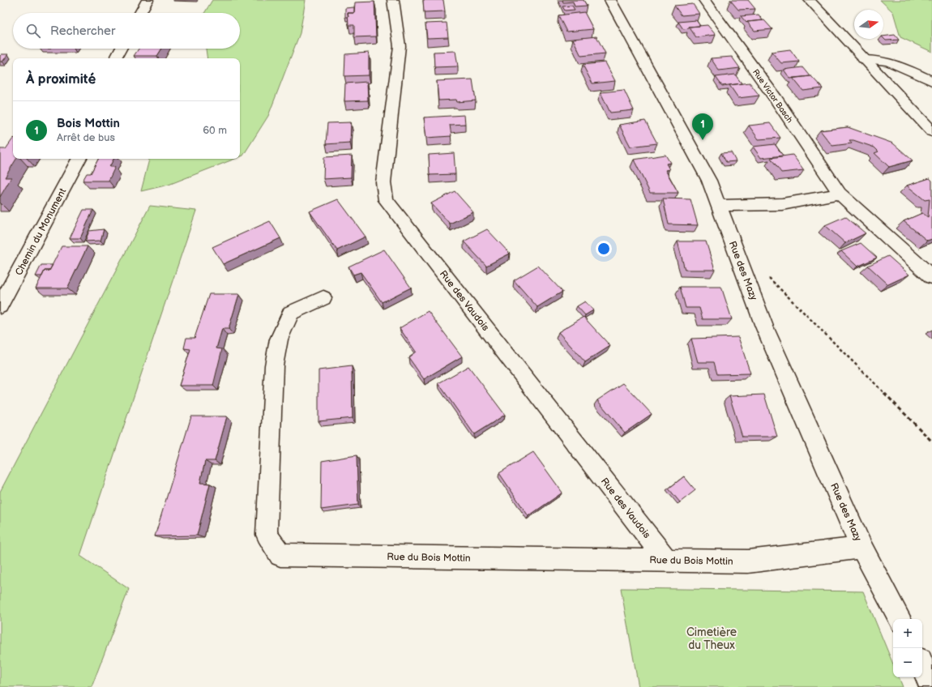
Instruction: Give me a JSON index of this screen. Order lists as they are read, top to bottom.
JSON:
{
  "streets": {
    "street": [
      "Rue Victor Basch",
      "Chemin du Monument",
      "Rue des Mazy",
      "Rue des Vaudois",
      "Rue du Bois Mottin"
    ]
  },
  "crossings": [
    ["Rue des Mazy", "Rue du Bois Mottin"],
    ["Rue des Vaudois", "Rue du Bois Mottin"]
  ],
  "parks": ["Cimetière du Theux"],
  "north": "right",
  "page": {
    "search": "Rechercher",
    "heading": "À proximité",
    "list": [
      {
        "mark": "1",
        "name": "Bois Mottin",
        "note": "Arrêt de bus",
        "value": "60 m"
      }
    ],
    "pins": "1",
    "map_buttons": ["+", "−"]
  }
}
